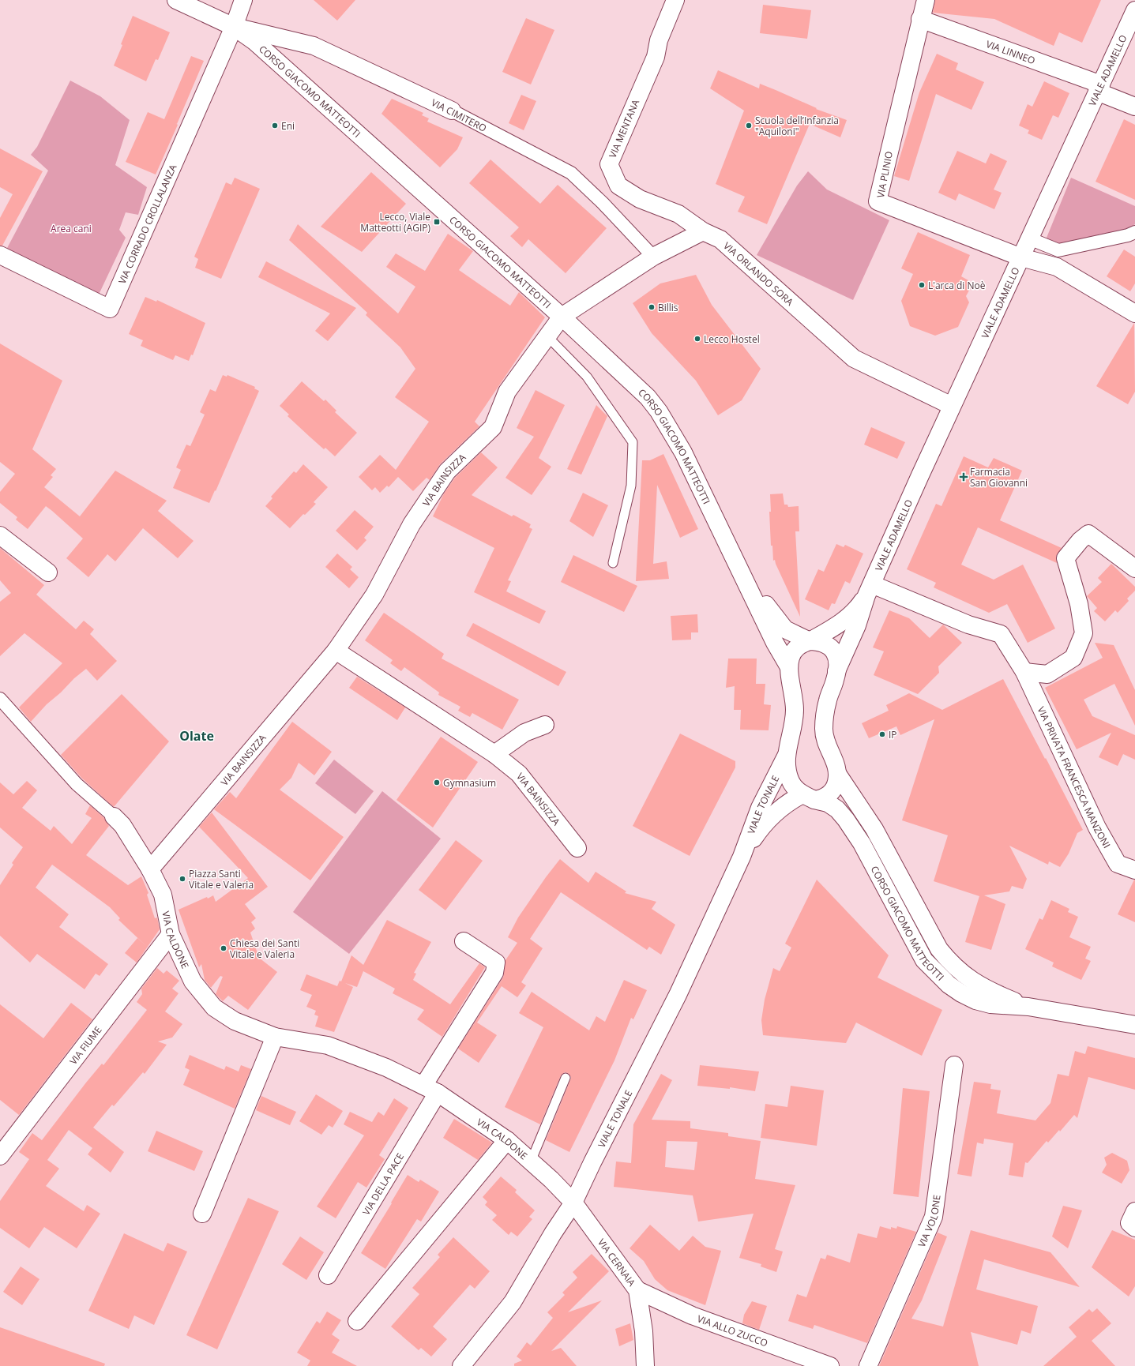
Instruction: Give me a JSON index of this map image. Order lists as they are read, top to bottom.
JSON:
{
  "streets": {
    "street": [
      "VIA LINNEO",
      "VIALE ADAMELLO",
      "CORSO GIACOMO MATTEOTTI",
      "VIA CIMITERO",
      "VIA MENTANA",
      "VIA PLINIO",
      "VIA CORRADO CROLLALANZA",
      "VIA ORLANDO SORA",
      "VIA BAINSIZZA",
      "VIA PRIVATA FRANCESCA MANZONI",
      "VIALE TONALE",
      "VIA CALDONE",
      "VIA FIUME",
      "VIA DELLA PACE",
      "VIA VOLONE",
      "VIA CERNAIA",
      "VIA ALLO ZUCCO"
    ]
  },
  "crossings": [
    ["VIA LINNEO", "VIALE ADAMELLO"],
    ["VIA LINNEO", "VIA PLINIO"],
    ["VIALE ADAMELLO", "CORSO GIACOMO MATTEOTTI"],
    ["VIALE ADAMELLO", "VIA PLINIO"],
    ["VIALE ADAMELLO", "VIA ORLANDO SORA"],
    ["VIALE ADAMELLO", "VIA PRIVATA FRANCESCA MANZONI"],
    ["CORSO GIACOMO MATTEOTTI", "VIA CIMITERO"],
    ["CORSO GIACOMO MATTEOTTI", "VIA CORRADO CROLLALANZA"],
    ["CORSO GIACOMO MATTEOTTI", "VIA BAINSIZZA"],
    ["CORSO GIACOMO MATTEOTTI", "VIALE TONALE"],
    ["VIA CIMITERO", "VIA CORRADO CROLLALANZA"],
    ["VIA MENTANA", "VIA ORLANDO SORA"],
    ["VIA BAINSIZZA", "VIA CALDONE"],
    ["VIALE TONALE", "VIA CALDONE"],
    ["VIALE TONALE", "VIA CERNAIA"],
    ["VIA CALDONE", "VIA FIUME"],
    ["VIA CALDONE", "VIA DELLA PACE"],
    ["VIA CALDONE", "VIA CERNAIA"],
    ["VIA CERNAIA", "VIA ALLO ZUCCO"]
  ],
  "districts": ["Olate"],
  "parks": ["Area cani"],
  "places": {
    "other": [
      "Eni",
      "Scuola dell’Infanzia \"Aquiloni\"",
      "L'arca di Noè",
      "Billis",
      "Lecco Hostel",
      "IP",
      "Gymnasium",
      "Piazza Santi Vitale e Valeria",
      "Chiesa dei Santi Vitale e Valeria"
    ],
    "transit": ["Lecco, Viale Matteotti (AGIP)"],
    "health": ["Farmacia San Giovanni"]
  }
}
